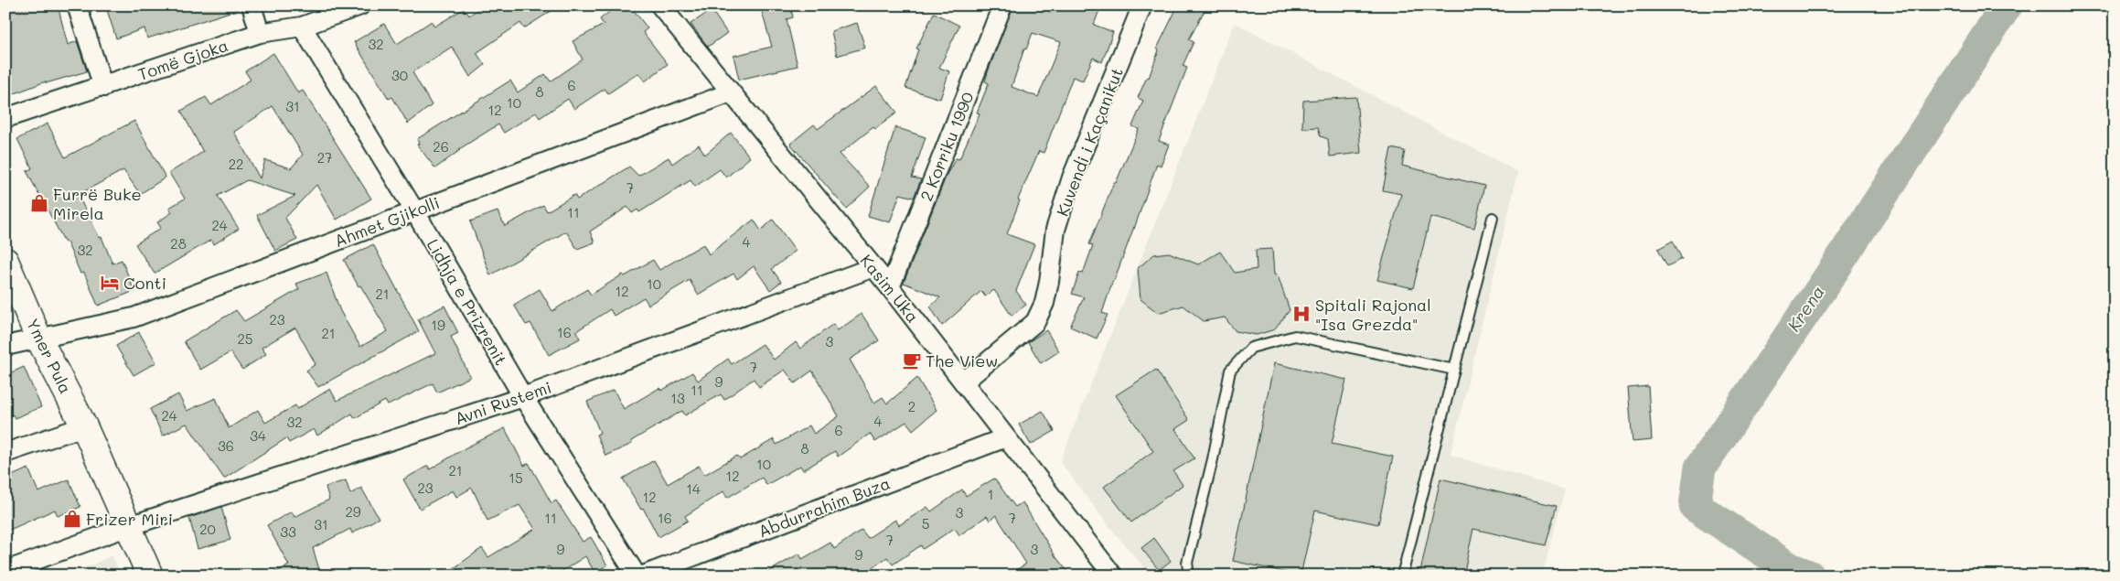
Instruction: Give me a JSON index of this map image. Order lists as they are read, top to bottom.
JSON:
{
  "streets": {
    "street": [
      "Tomë Gjoka",
      "Kuvendi i Kaçanikut",
      "2 Korriku 1990",
      "Ahmet Gjikolli",
      "Kasim Uka",
      "Lidhja e Prizrenit",
      "Ymer Pula",
      "Avni Rustemi",
      "Abdurrahim Buza"
    ]
  },
  "crossings": [
    ["Tomë Gjoka", "Lidhja e Prizrenit"],
    ["Kuvendi i Kaçanikut", "Kasim Uka"],
    ["2 Korriku 1990", "Kasim Uka"],
    ["Ahmet Gjikolli", "Kasim Uka"],
    ["Ahmet Gjikolli", "Lidhja e Prizrenit"],
    ["Ahmet Gjikolli", "Ymer Pula"],
    ["Kasim Uka", "Avni Rustemi"],
    ["Kasim Uka", "Abdurrahim Buza"],
    ["Lidhja e Prizrenit", "Avni Rustemi"],
    ["Ymer Pula", "Avni Rustemi"]
  ],
  "water": ["Krena"],
  "places": {
    "shop": ["Furrë Buke Mirela", "Frizer Miri"],
    "hotel": ["Conti"],
    "hospital": ["Spitali Rajonal \"Isa Grezda\""],
    "cafe": ["The View"]
  },
  "house_numbers": [
    "32",
    "30",
    "6",
    "8",
    "10",
    "31",
    "12",
    "26",
    "27",
    "22",
    "7",
    "11",
    "24",
    "4",
    "28",
    "32",
    "10",
    "12",
    "21",
    "23",
    "19",
    "16",
    "21",
    "25",
    "3",
    "7",
    "9",
    "11",
    "13",
    "2",
    "24",
    "4",
    "32",
    "6",
    "34",
    "36",
    "8",
    "10",
    "21",
    "12",
    "15",
    "23",
    "14",
    "1",
    "12",
    "29",
    "3",
    "11",
    "16",
    "7",
    "5",
    "31",
    "20",
    "33",
    "7",
    "9",
    "3",
    "9"
  ]
}
